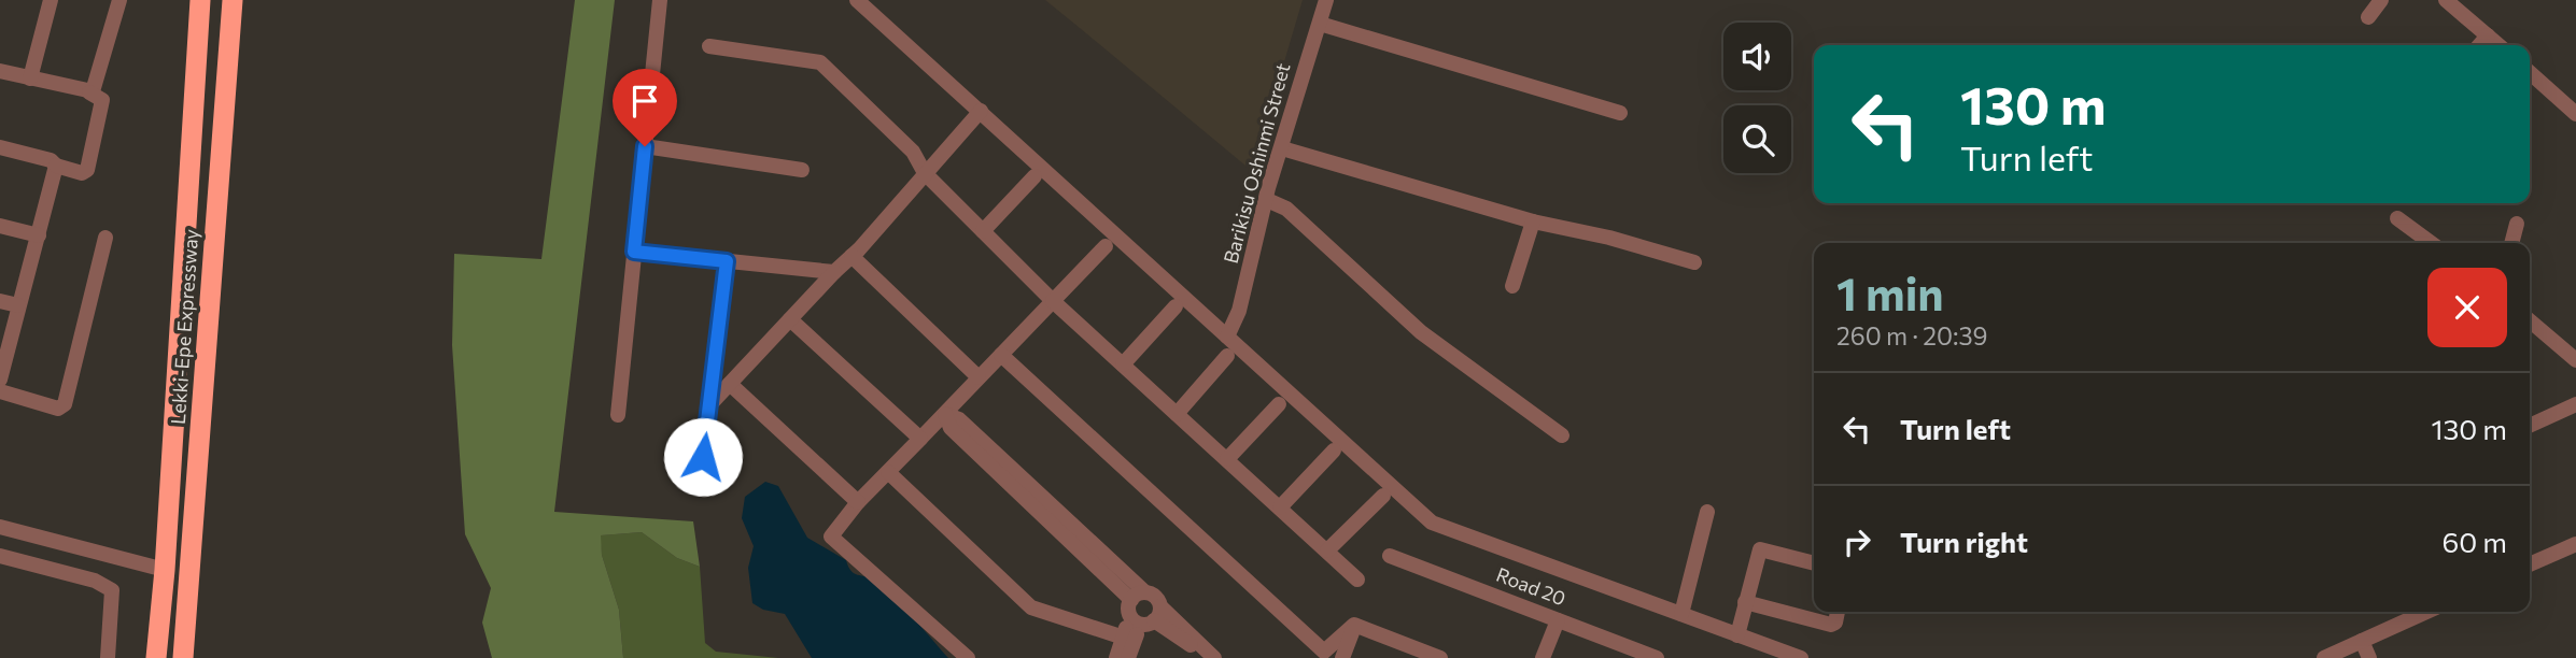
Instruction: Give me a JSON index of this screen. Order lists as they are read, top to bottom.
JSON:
{
  "streets": {
    "highway": ["Lekki-Epe Expressway"],
    "street": ["Barikisu Oshinmi Street", "Road 20"]
  },
  "page": {
    "turn": ["130 m", "Turn left"],
    "heading": ["1 min", "260 m · 20:39"],
    "list": [
      {
        "name": "Turn left",
        "value": "130 m"
      },
      {
        "name": "Turn right",
        "value": "60 m"
      }
    ]
  }
}
